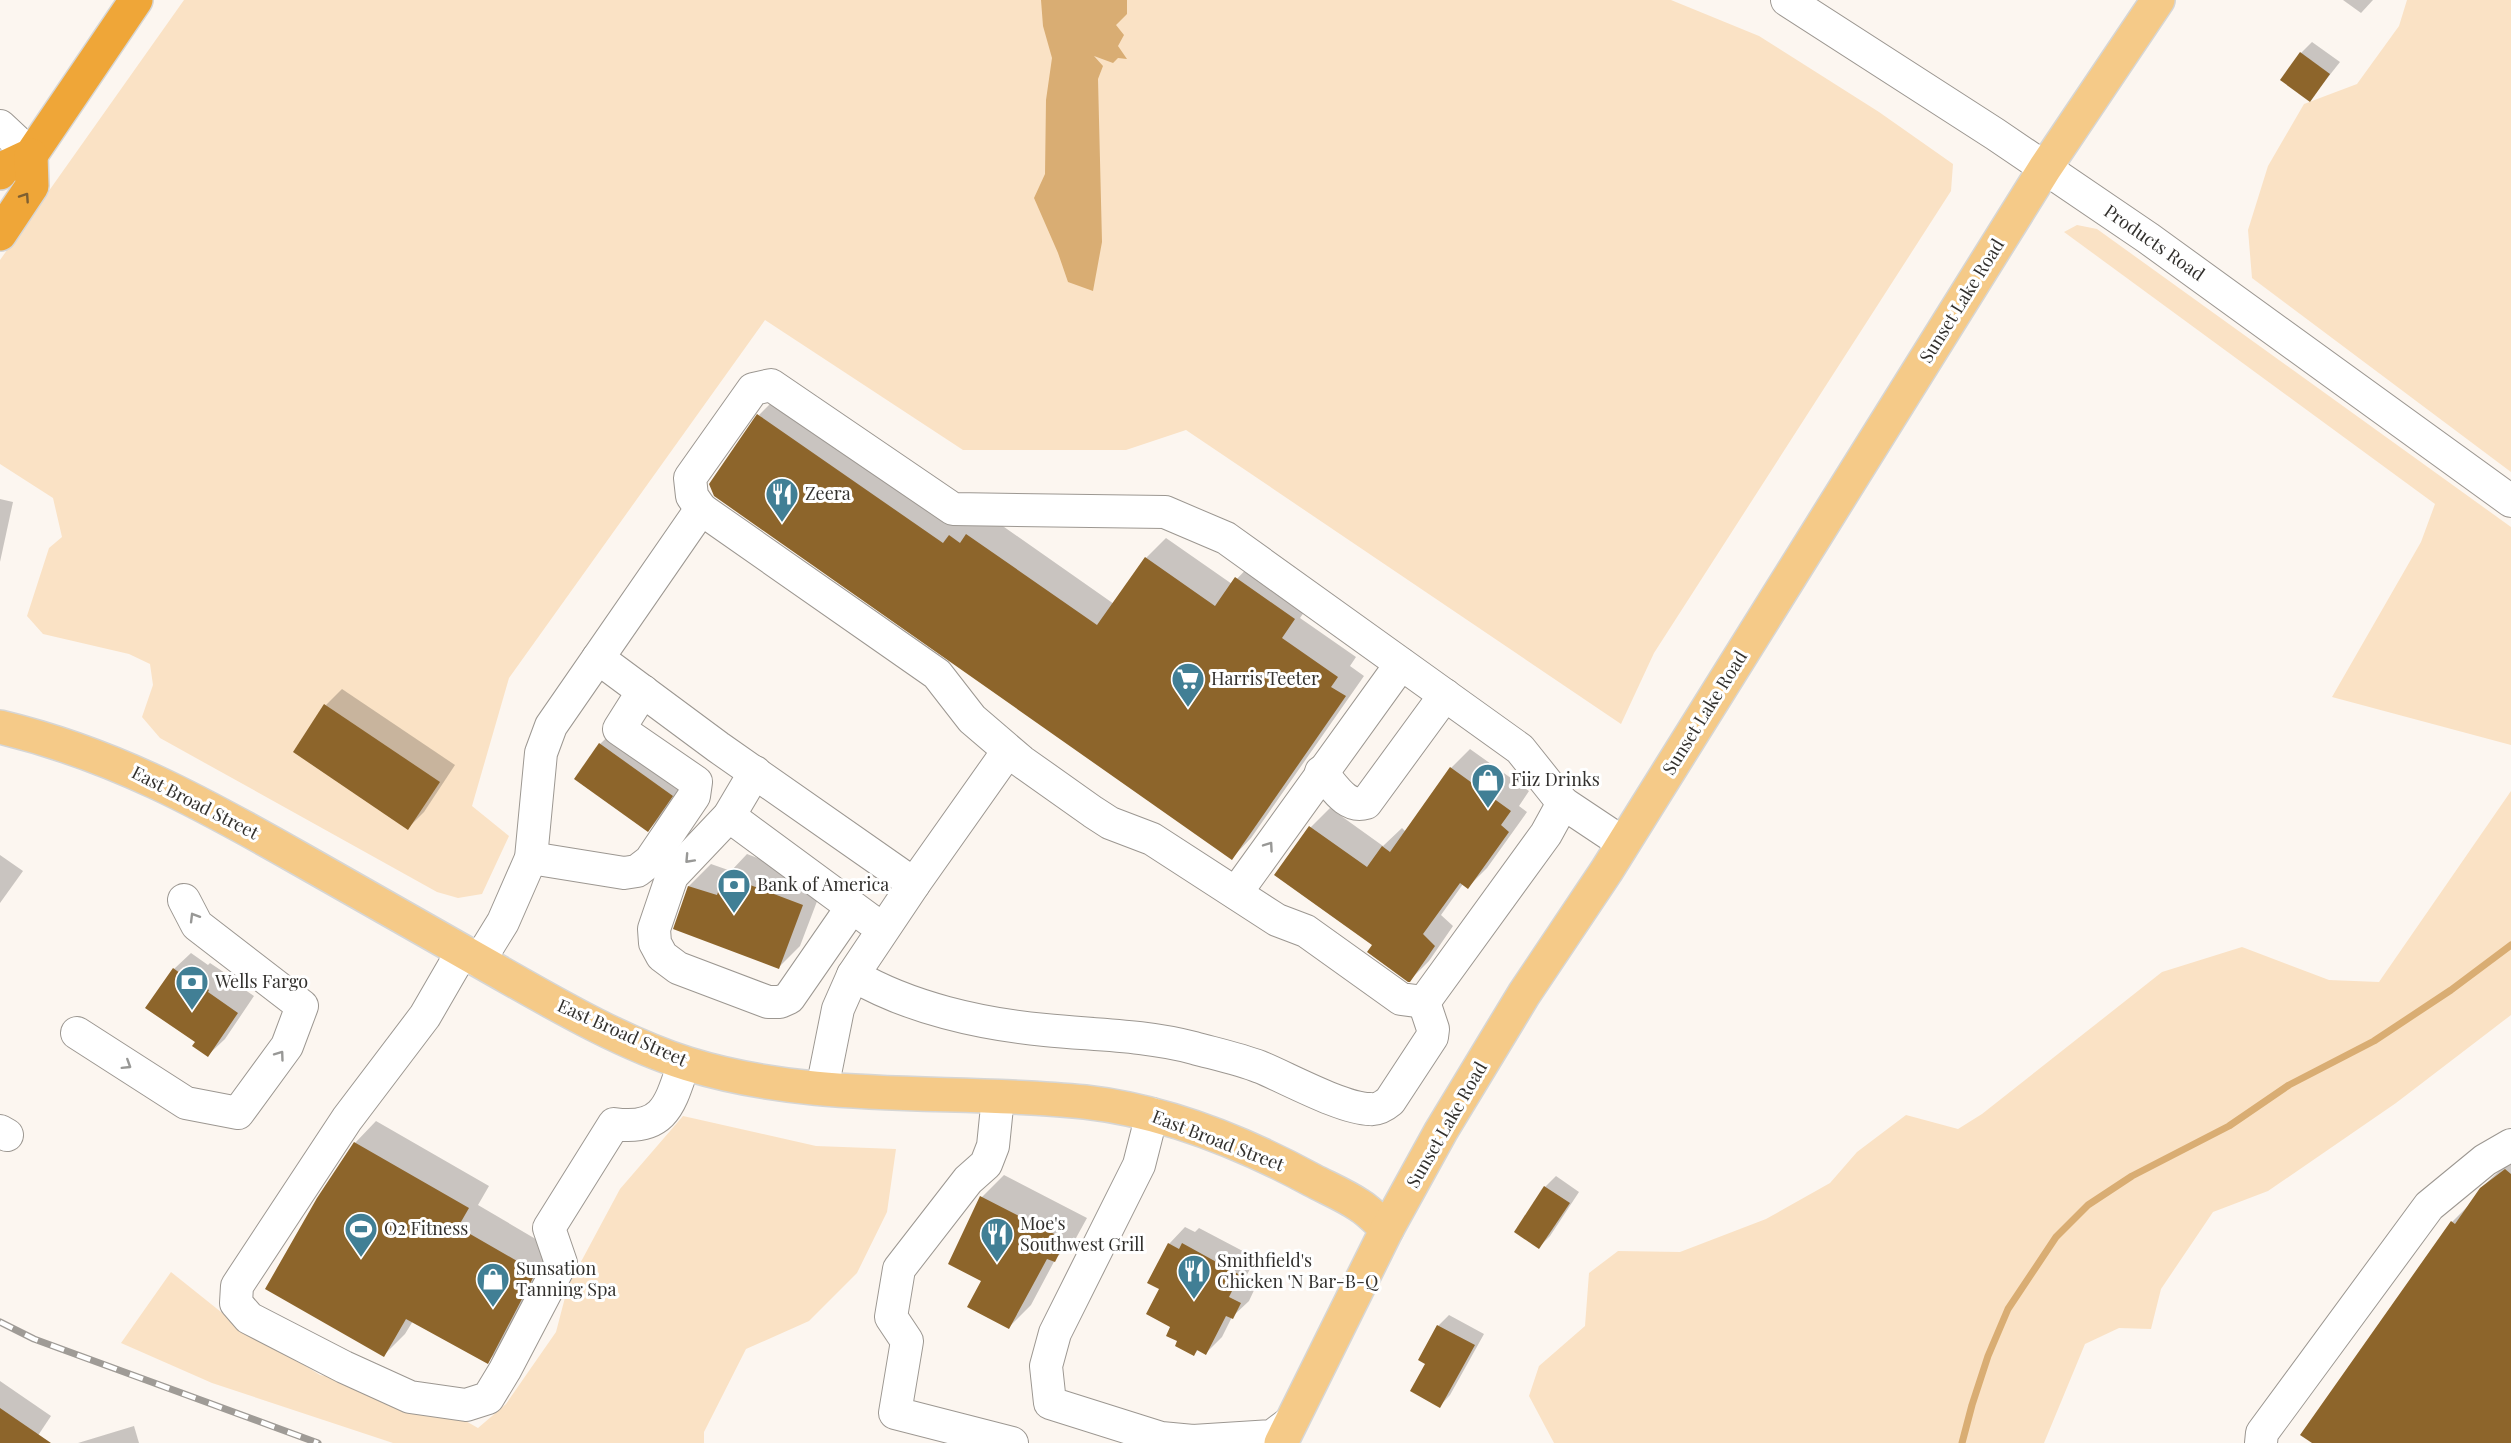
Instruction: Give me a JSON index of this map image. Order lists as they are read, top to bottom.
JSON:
{
  "streets": {
    "main road": ["Sunset Lake Road", "East Broad Street"],
    "street": ["Products Road"]
  },
  "crossings": [
    ["Products Road", "Sunset Lake Road"],
    ["Sunset Lake Road", "East Broad Street"]
  ],
  "places": {
    "restaurant": ["Zeera", "Moe's Southwest Grill", "Smithfield's Chicken 'N Bar-B-Q"],
    "supermarket": ["Harris Teeter"],
    "shop": ["Fiiz Drinks", "Sunsation Tanning Spa"],
    "bank": ["Bank of America", "Wells Fargo"],
    "sports": ["O2 Fitness"]
  }
}
